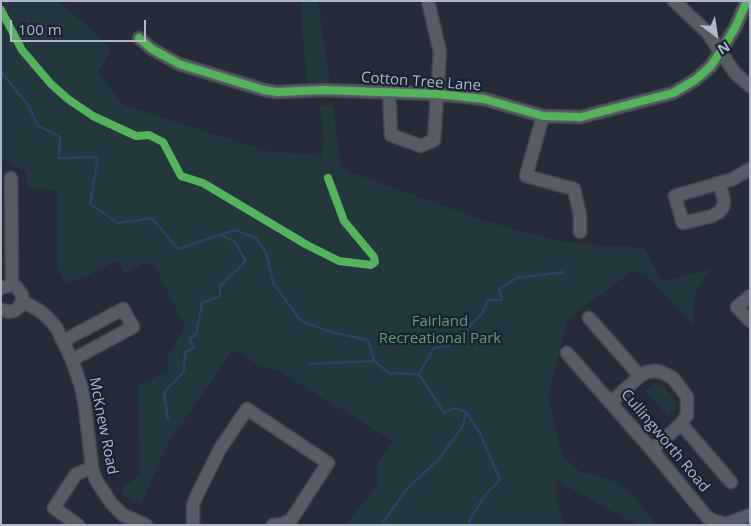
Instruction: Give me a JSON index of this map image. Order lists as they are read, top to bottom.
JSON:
{
  "streets": {
    "street": ["Cotton Tree Lane", "McKnew Road", "Cullingworth Road"]
  },
  "parks": ["Fairland Recreational Park"],
  "scale_bar": "100 m",
  "north": "bottom right"
}
